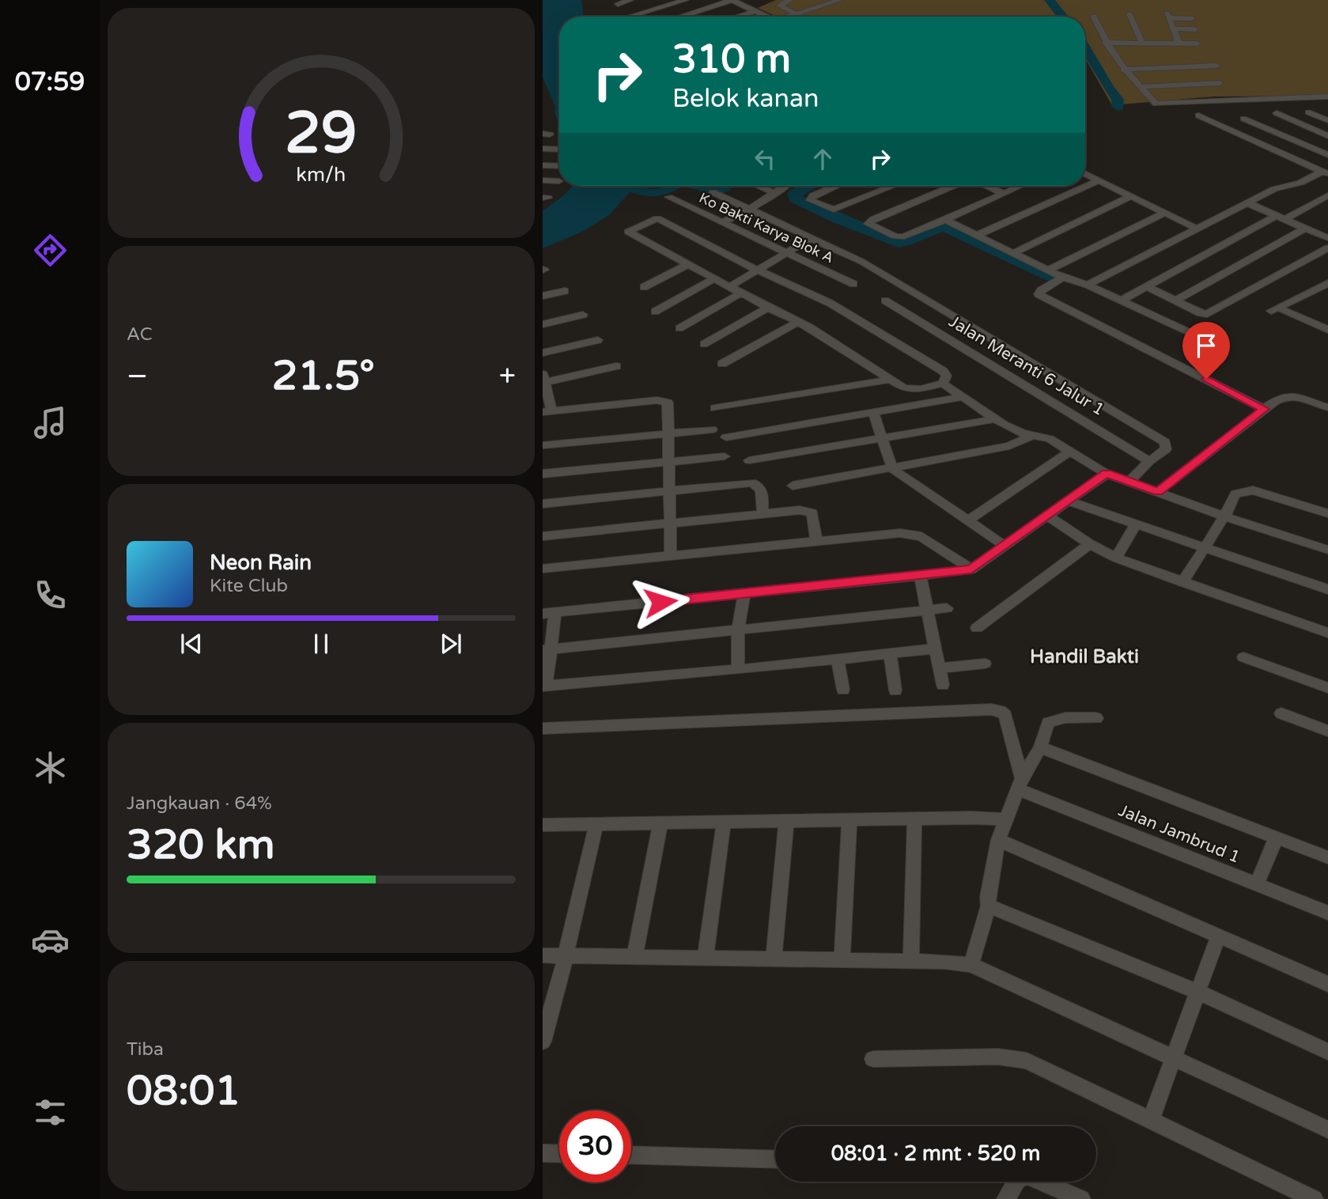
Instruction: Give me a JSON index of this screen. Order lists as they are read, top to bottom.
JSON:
{
  "streets": {
    "street": ["Ko Bakti Karya Blok A", "Jalan Meranti 6 Jalur 1", "Jalan Jambrud 1"]
  },
  "districts": ["Handil Bakti"],
  "page": {
    "tabs": "07:59",
    "turn": ["310 m", "Belok kanan"],
    "tile": [
      "AC",
      ["Jangkauan · 64%", "320 km"],
      ["Tiba", "08:01"]
    ],
    "heat": ["−", "21.5°", "+"],
    "song": ["Neon Rain", "Kite Club"],
    "limit": "30",
    "trip": "08:01 · 2 mnt · 520 m",
    "gauge": ["29", "km/h"]
  }
}
